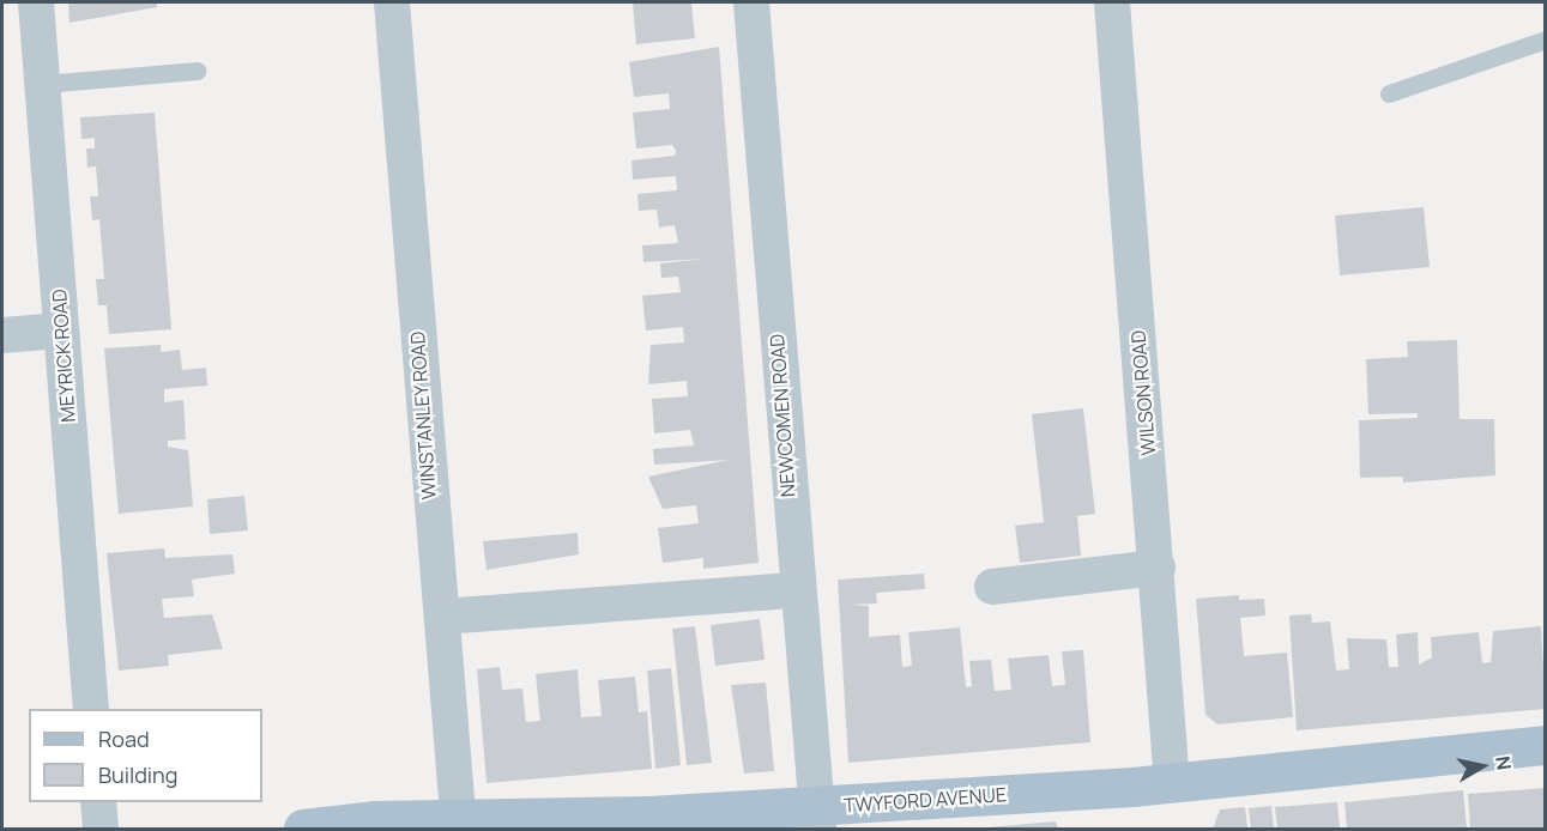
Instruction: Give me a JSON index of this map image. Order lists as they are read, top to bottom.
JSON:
{
  "streets": {
    "main road": ["TWYFORD AVENUE"],
    "street": [
      "MEYRICK ROAD",
      "WILSON ROAD",
      "WINSTANLEY ROAD",
      "NEWCOMEN ROAD"
    ]
  },
  "crossings": [
    ["WILSON ROAD", "TWYFORD AVENUE"],
    ["WINSTANLEY ROAD", "TWYFORD AVENUE"],
    ["NEWCOMEN ROAD", "TWYFORD AVENUE"]
  ],
  "legend": ["Road", "Building"],
  "north": "right"
}
